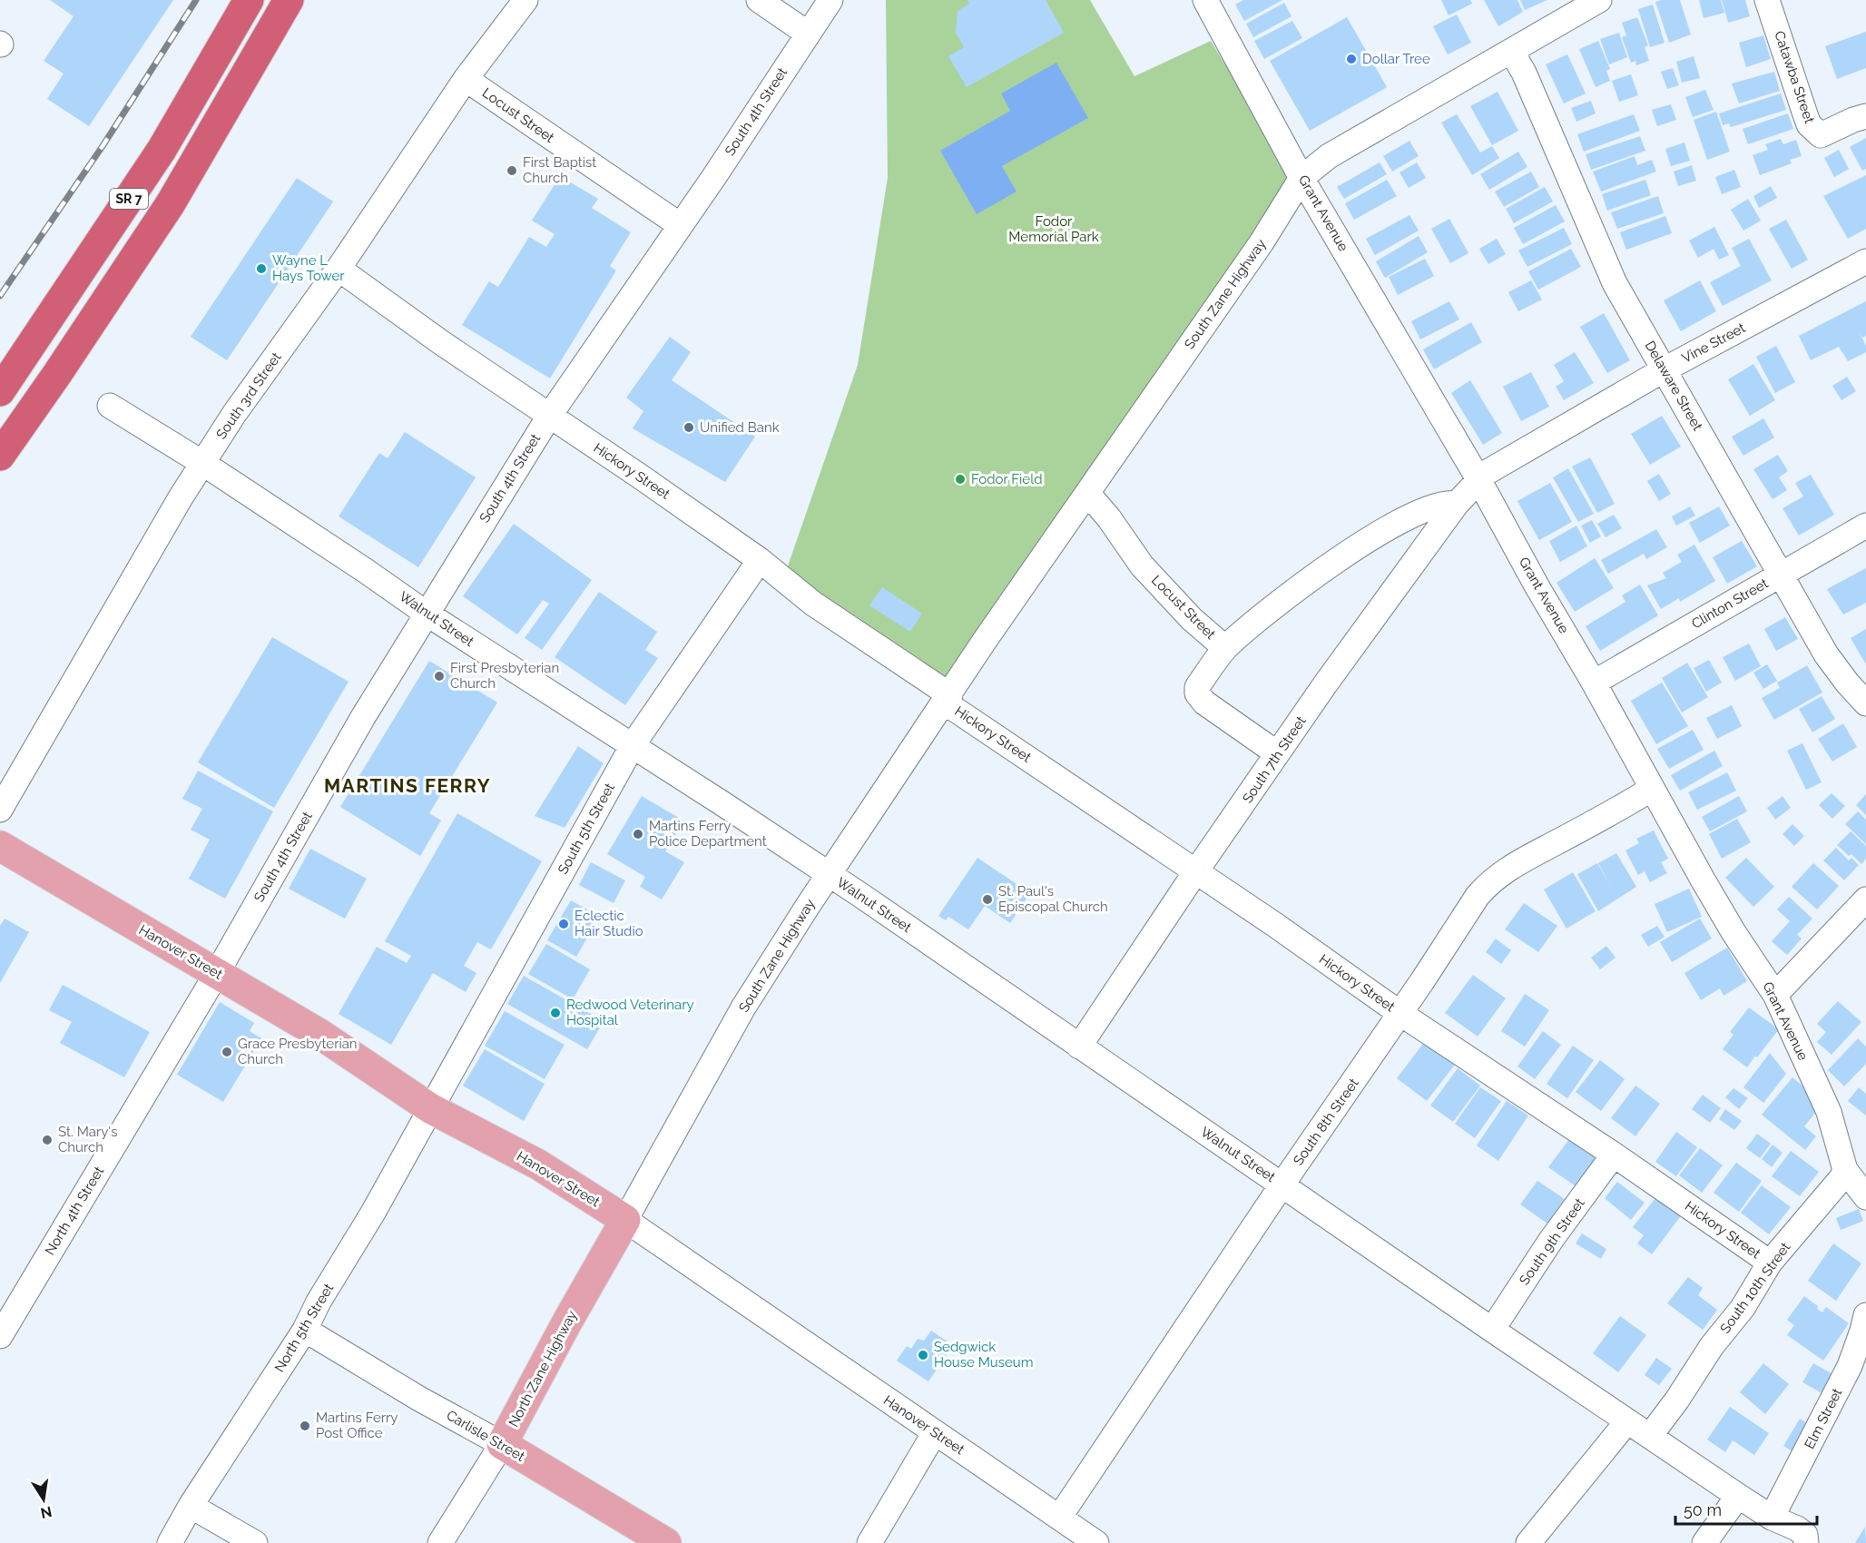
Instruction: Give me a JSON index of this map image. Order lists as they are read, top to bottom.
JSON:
{
  "streets": {
    "highway": ["SR 7"],
    "main road": ["Hanover Street", "North Zane Highway", "Carlisle Street"],
    "street": [
      "Catawba Street",
      "South 4th Street",
      "Locust Street",
      "Grant Avenue",
      "South Zane Highway",
      "Vine Street",
      "Delaware Street",
      "South 3rd Street",
      "Hickory Street",
      "Clinton Street",
      "Walnut Street",
      "South 7th Street",
      "South 5th Street",
      "South 8th Street",
      "North 4th Street",
      "South 9th Street",
      "South 10th Street",
      "North 5th Street",
      "Elm Street"
    ]
  },
  "crossings": [
    ["South 4th Street", "Locust Street"],
    ["South 4th Street", "Hickory Street"],
    ["South 4th Street", "Walnut Street"],
    ["South 4th Street", "Hanover Street"],
    ["South 4th Street", "North 4th Street"],
    ["Locust Street", "South Zane Highway"],
    ["Locust Street", "South 3rd Street"],
    ["Locust Street", "South 7th Street"],
    ["Grant Avenue", "South Zane Highway"],
    ["Grant Avenue", "Vine Street"],
    ["Grant Avenue", "Clinton Street"],
    ["Grant Avenue", "South 7th Street"],
    ["Grant Avenue", "South 8th Street"],
    ["Grant Avenue", "South 10th Street"],
    ["South Zane Highway", "Delaware Street"],
    ["South Zane Highway", "Hickory Street"],
    ["South Zane Highway", "Walnut Street"],
    ["South Zane Highway", "Hanover Street"],
    ["South Zane Highway", "North Zane Highway"],
    ["Vine Street", "Delaware Street"],
    ["Vine Street", "South 7th Street"],
    ["Delaware Street", "Clinton Street"],
    ["South 3rd Street", "Hickory Street"],
    ["South 3rd Street", "Walnut Street"],
    ["Hickory Street", "South 7th Street"],
    ["Hickory Street", "South 5th Street"],
    ["Hickory Street", "South 8th Street"],
    ["Hickory Street", "South 9th Street"],
    ["Hickory Street", "South 10th Street"],
    ["Walnut Street", "South 7th Street"],
    ["Walnut Street", "South 5th Street"],
    ["Walnut Street", "South 8th Street"],
    ["Walnut Street", "South 9th Street"],
    ["Walnut Street", "South 10th Street"],
    ["South 5th Street", "Hanover Street"],
    ["South 5th Street", "North 5th Street"],
    ["Hanover Street", "South 8th Street"],
    ["Hanover Street", "North 4th Street"],
    ["Hanover Street", "North 5th Street"],
    ["Hanover Street", "North Zane Highway"],
    ["North 5th Street", "Carlisle Street"],
    ["North Zane Highway", "Carlisle Street"]
  ],
  "districts": ["MARTINS FERRY"],
  "parks": ["Fodor Memorial Park"],
  "places": [
    "Dollar Tree",
    "First Baptist Church",
    "Wayne L Hays Tower",
    "Unified Bank",
    "Fodor Field",
    "First Presbyterian Church",
    "Martins Ferry Police Department",
    "St. Paul's Episcopal Church",
    "Eclectic Hair Studio",
    "Redwood Veterinary Hospital",
    "Grace Presbyterian Church",
    "St. Mary's Church",
    "Sedgwick House Museum",
    "Martins Ferry Post Office"
  ],
  "scale_bar": "50 m",
  "north": "bottom"
}
